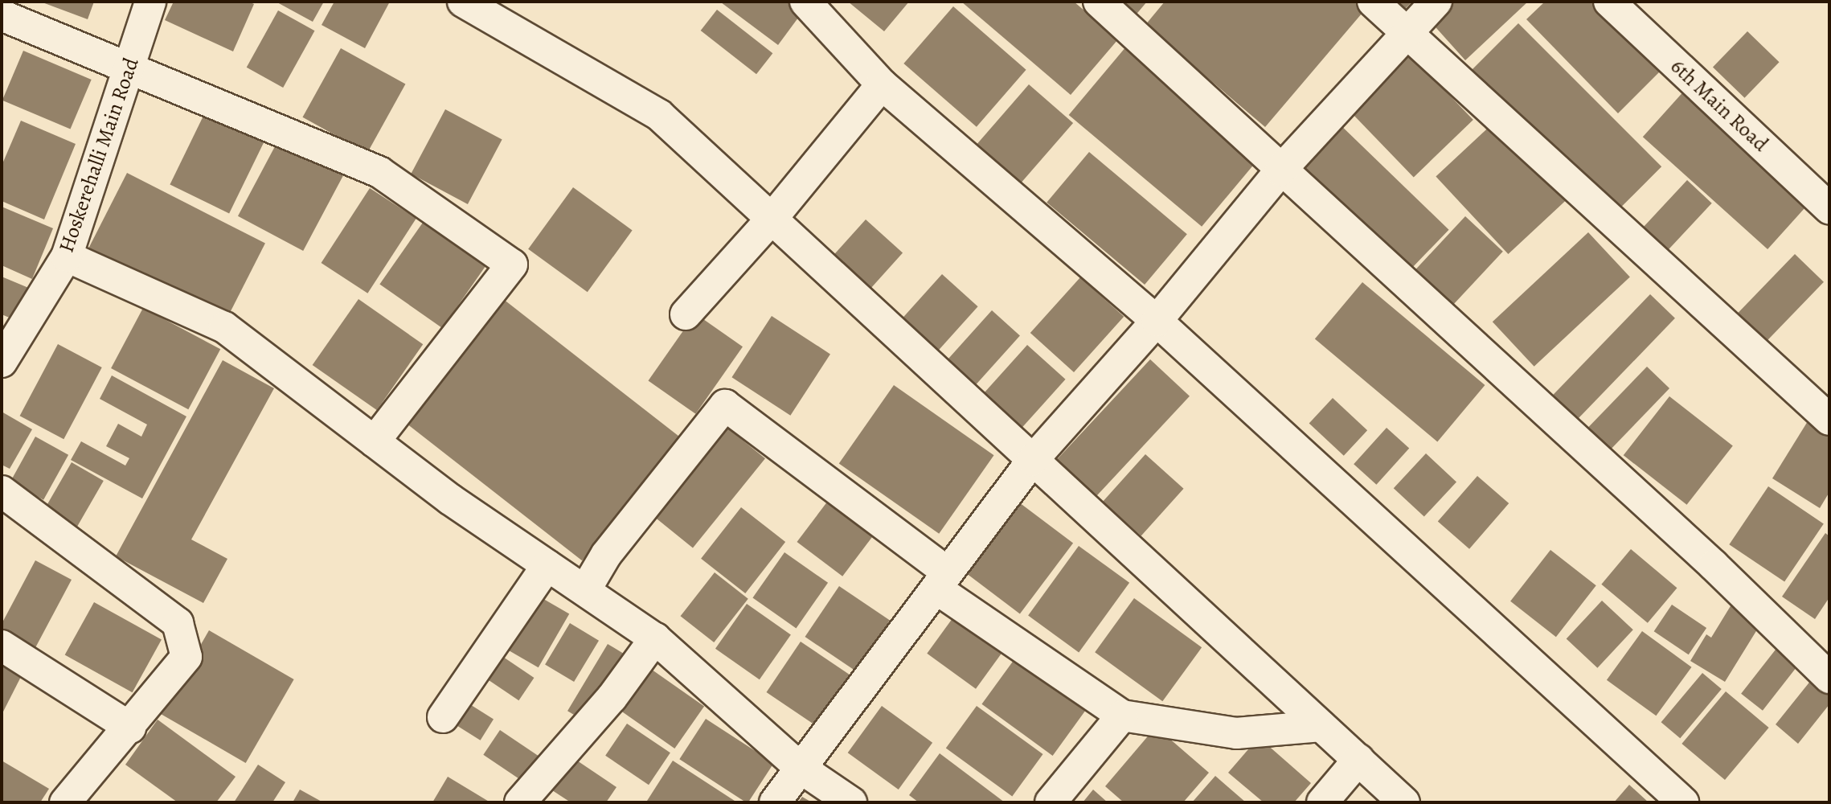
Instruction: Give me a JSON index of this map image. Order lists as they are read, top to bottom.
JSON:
{
  "streets": {
    "street": ["6th Main Road", "Hoskerehalli Main Road"]
  }
}
